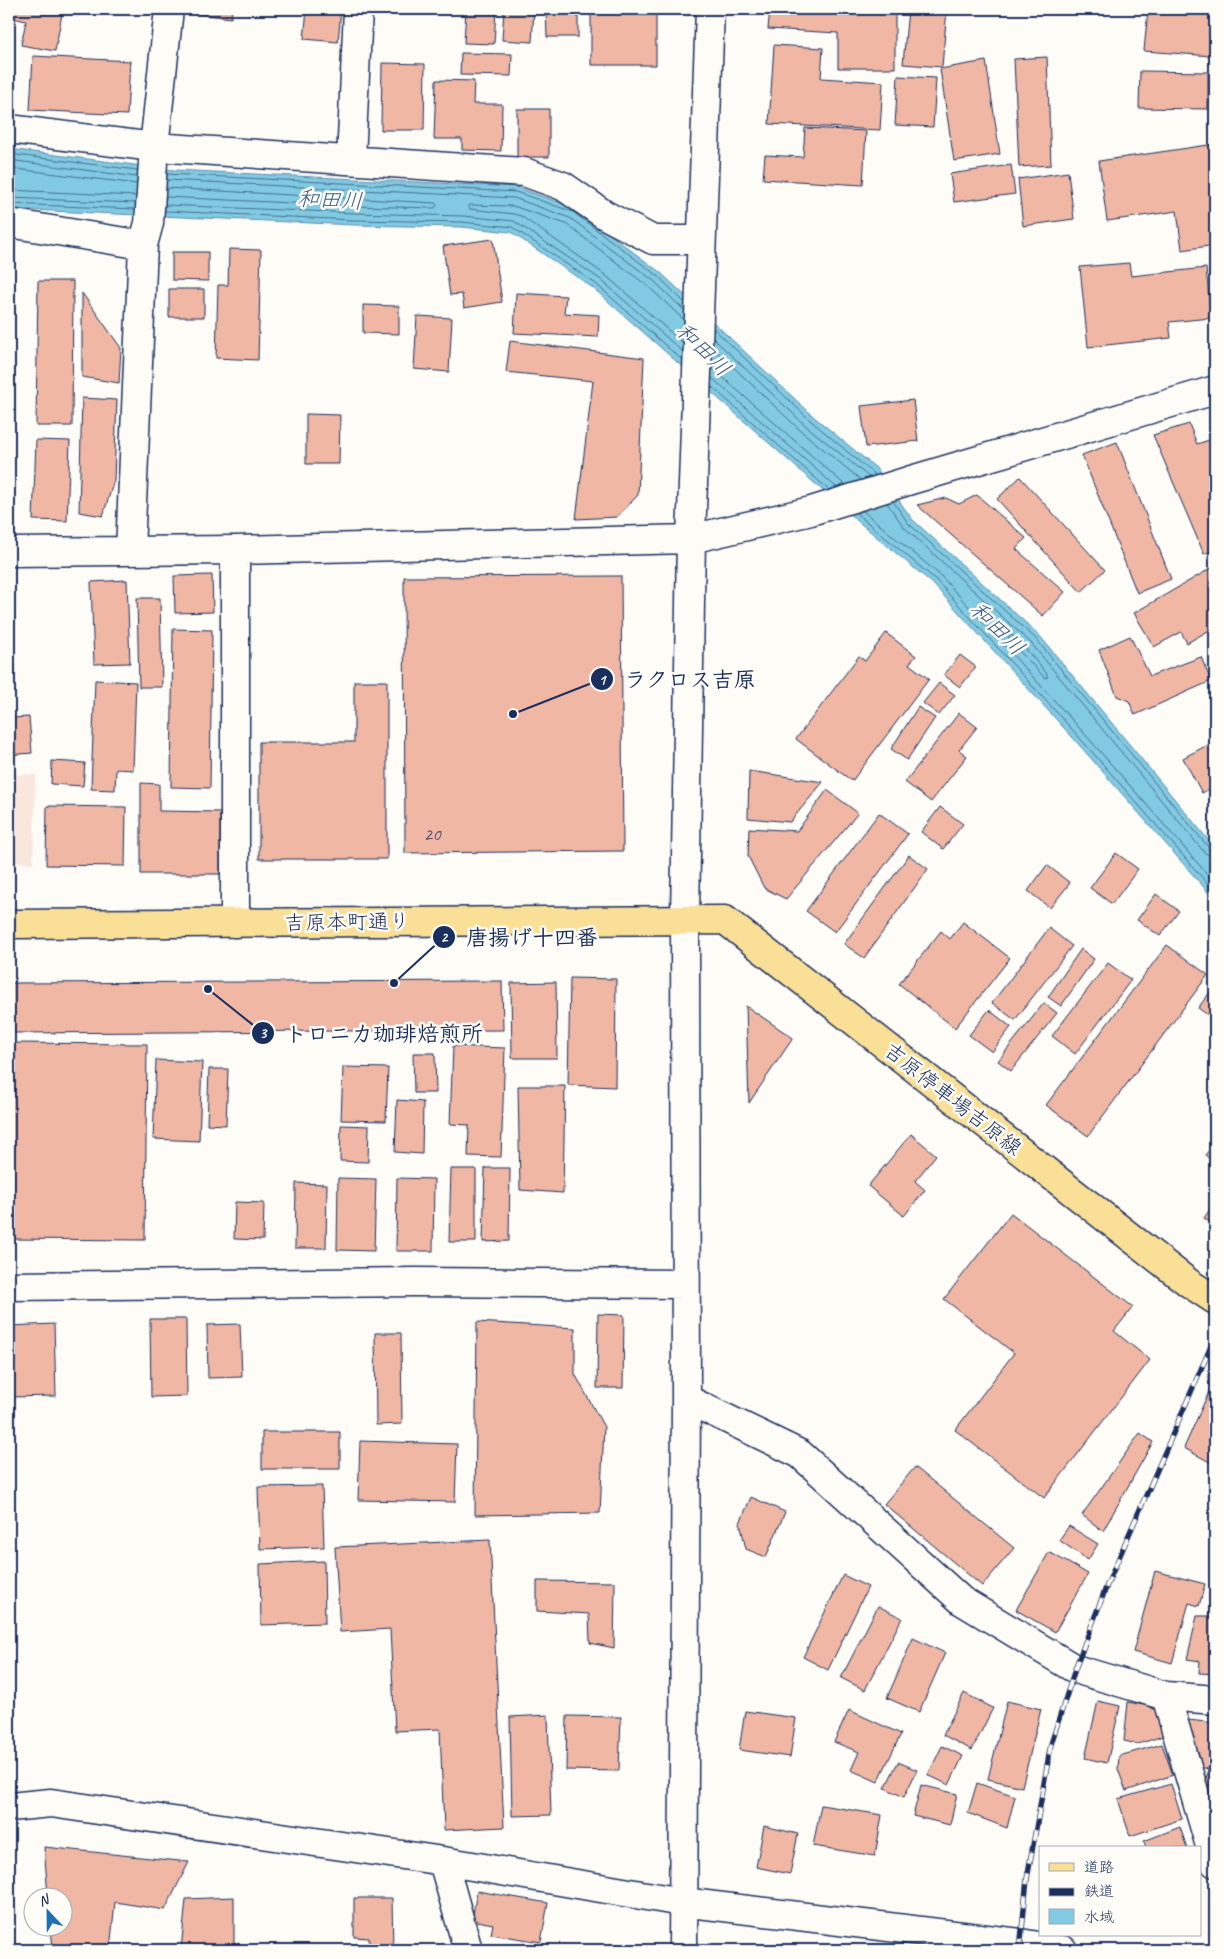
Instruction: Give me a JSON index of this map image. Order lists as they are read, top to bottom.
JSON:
{
  "streets": {
    "main road": ["吉原本町通り", "吉原停車場吉原線"]
  },
  "crossings": [
    ["吉原本町通り", "吉原停車場吉原線"]
  ],
  "water": ["和田川"],
  "places": ["ラクロス吉原", "唐揚げ十四番", "トロニカ珈琲焙煎所"],
  "house_numbers": ["20"],
  "legend": ["道路", "鉄道", "水域"],
  "north": "top"
}
